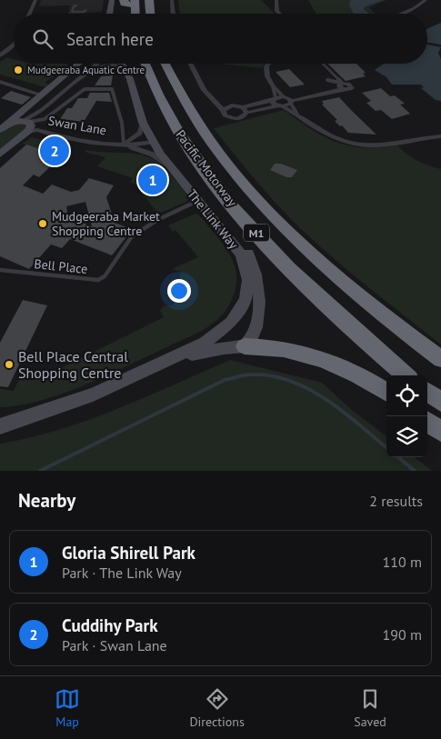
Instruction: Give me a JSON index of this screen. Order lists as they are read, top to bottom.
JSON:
{
  "streets": {
    "highway": ["Pacific Motorway", "M1"],
    "main road": ["The Link Way"],
    "street": ["Swan Lane"],
    "lane": ["Bell Place"]
  },
  "crossings": [
    ["Swan Lane", "The Link Way"],
    ["The Link Way", "Bell Place"]
  ],
  "places": ["Mudgeeraba Aquatic Centre", "Mudgeeraba Market Shopping Centre", "Bell Place Central Shopping Centre"],
  "page": {
    "search": "Search here",
    "pins": ["2", "1"],
    "heading": ["Nearby", "2 results"],
    "list": [
      {
        "mark": "1",
        "name": "Gloria Shirell Park",
        "note": "Park · The Link Way",
        "value": "110 m"
      },
      {
        "mark": "2",
        "name": "Cuddihy Park",
        "note": "Park · Swan Lane",
        "value": "190 m"
      }
    ],
    "nav": ["Map", "Directions", "Saved"]
  }
}
